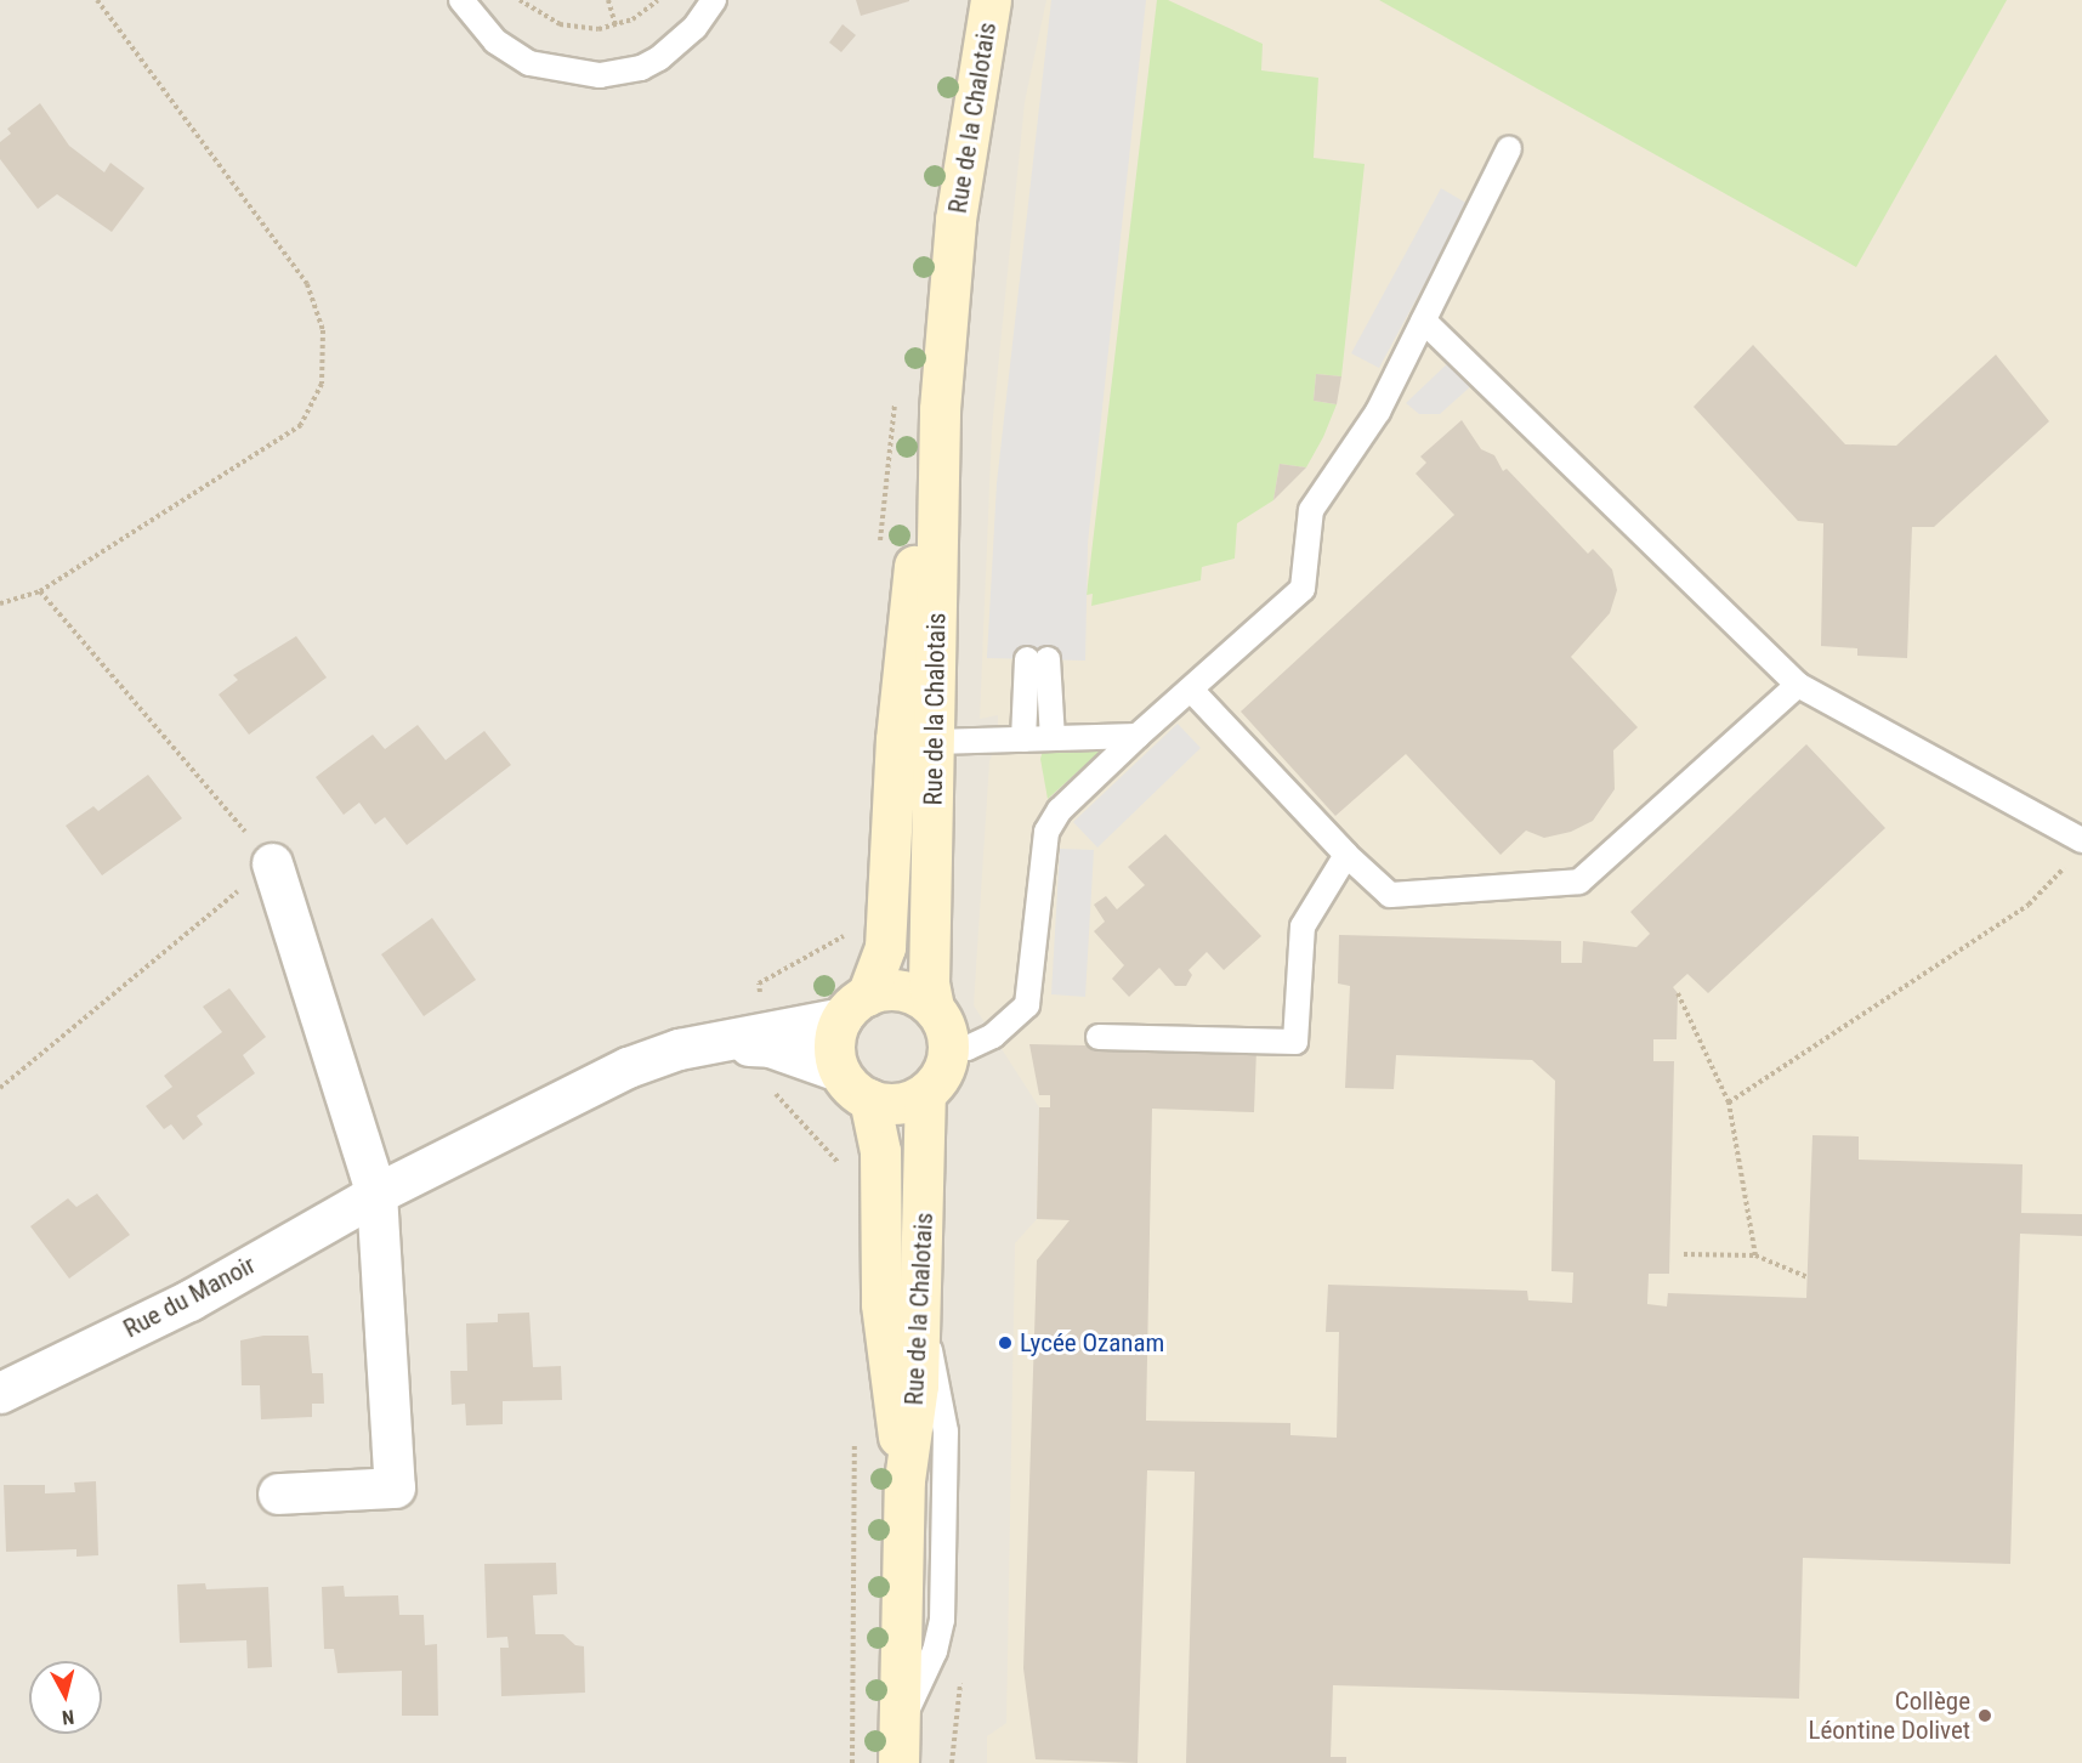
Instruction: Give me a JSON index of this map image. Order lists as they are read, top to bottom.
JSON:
{
  "streets": {
    "main road": ["Rue de la Chalotais"],
    "street": ["Rue du Manoir"]
  },
  "crossings": [
    ["Rue de la Chalotais", "Rue du Manoir"]
  ],
  "places": ["Lycée Ozanam", "Collège Léontine Dolivet"],
  "north": "bottom"
}
